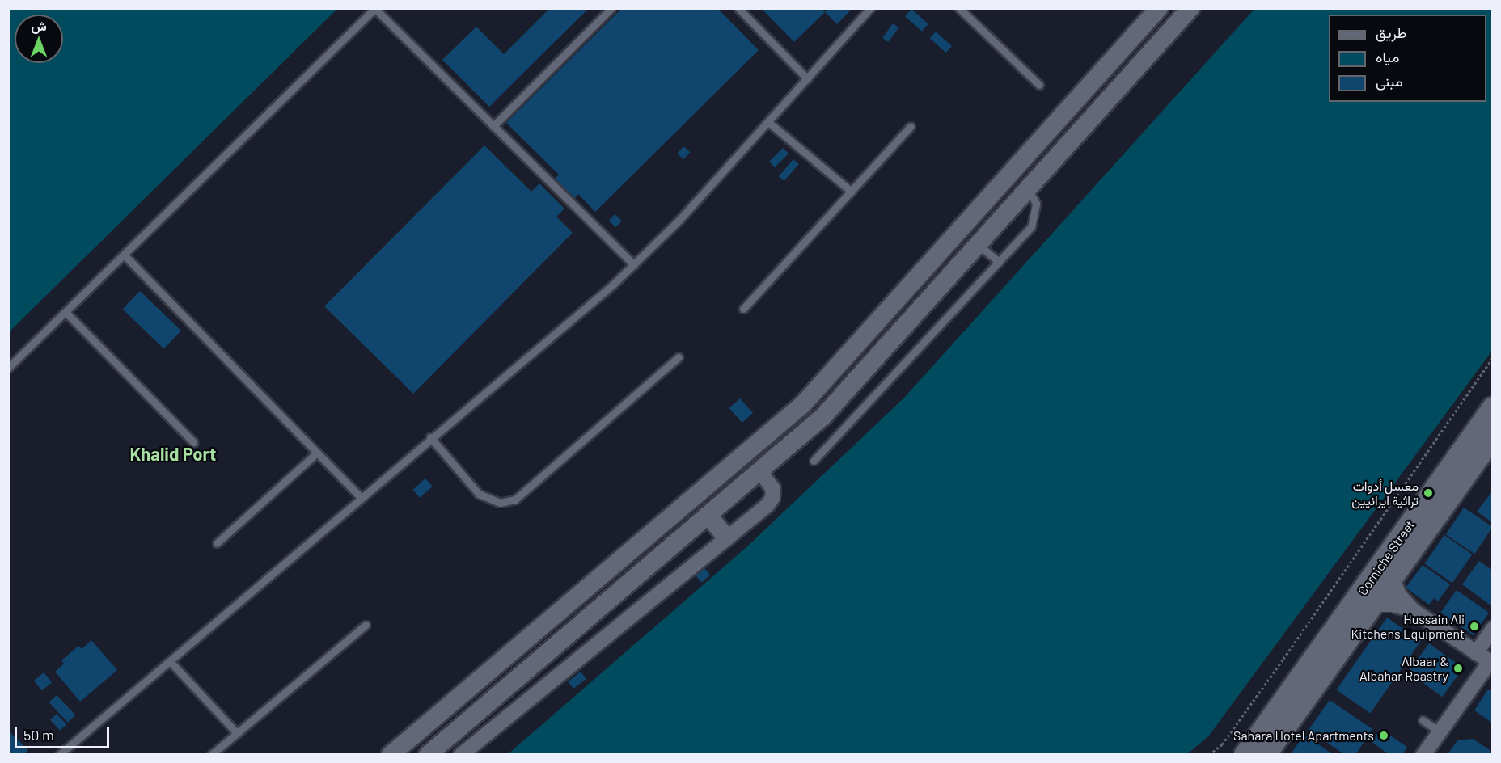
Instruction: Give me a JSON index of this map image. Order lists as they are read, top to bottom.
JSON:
{
  "streets": {
    "main road": ["Corniche Street"]
  },
  "districts": ["Khalid Port"],
  "places": [
    "معسل أدوات تراثية ايرانيين",
    "Hussain Ali Kitchens Equipment",
    "Albaar & Albahar Roastry",
    "Sahara Hotel Apartments"
  ],
  "legend": ["طريق", "مياه", "مبنى"],
  "scale_bar": "50 m",
  "north": "top"
}
